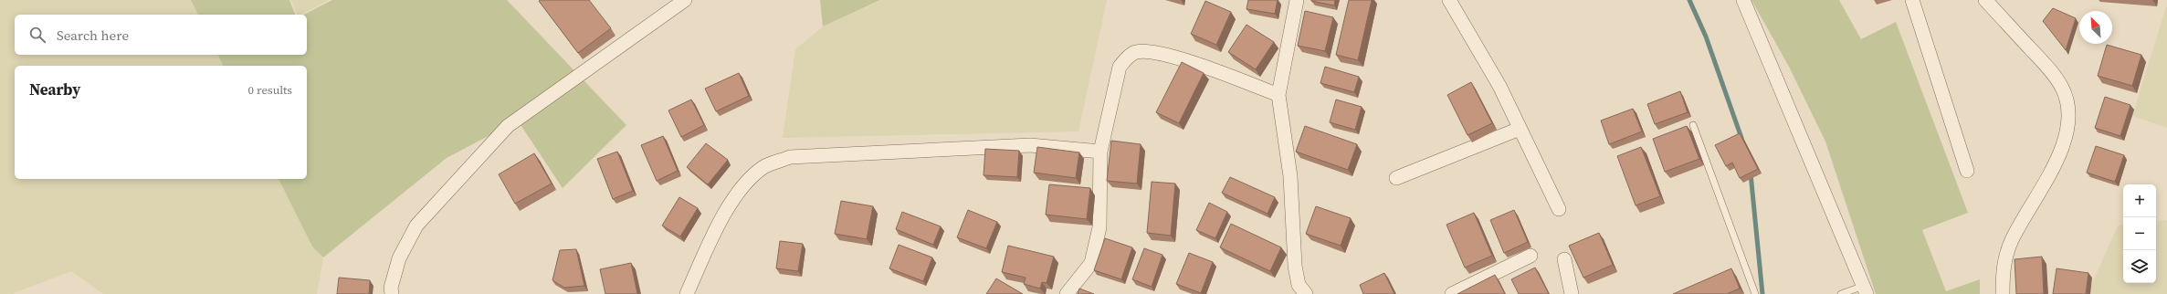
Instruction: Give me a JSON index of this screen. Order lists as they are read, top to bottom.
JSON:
{
  "north": "top left",
  "page": {
    "search": "Search here",
    "heading": ["Nearby", "0 results"],
    "map_buttons": ["+", "−"]
  }
}
